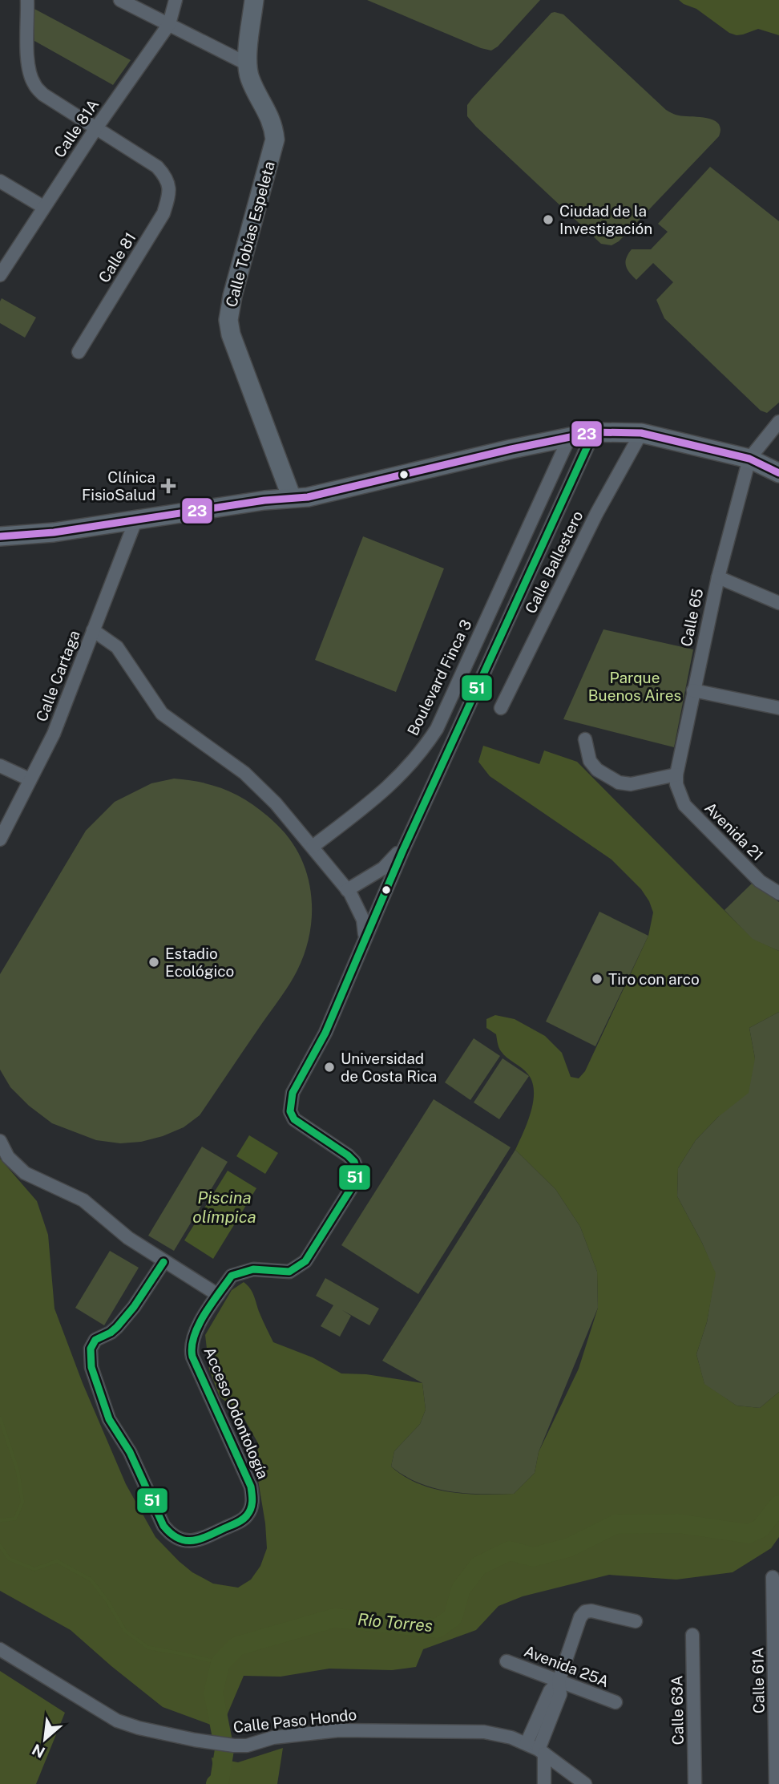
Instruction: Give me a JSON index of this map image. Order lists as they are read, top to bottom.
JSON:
{
  "streets": {
    "main road": ["Calle Tobías Espeleta"],
    "street": [
      "Calle 81A",
      "Calle 81",
      "Calle Ballestero",
      "Calle 65",
      "Calle Cartaga",
      "Boulevard Finca 3",
      "Avenida 21",
      "Acceso Odontología",
      "Avenida 25A",
      "Calle 61A",
      "Calle 63A",
      "Calle Paso Hondo"
    ]
  },
  "crossings": [
    ["Calle 81A", "Calle 81"],
    ["Calle 65", "Avenida 21"]
  ],
  "water": ["Piscina olímpica", "Río Torres"],
  "parks": ["Parque Buenos Aires"],
  "places": {
    "other": [
      "Ciudad de la Investigación",
      "Estadio Ecológico",
      "Tiro con arco",
      "Universidad de Costa Rica"
    ],
    "health": ["Clínica FisioSalud"]
  },
  "lines": ["transit line 23", "transit line 51"],
  "north": "bottom left"
}
